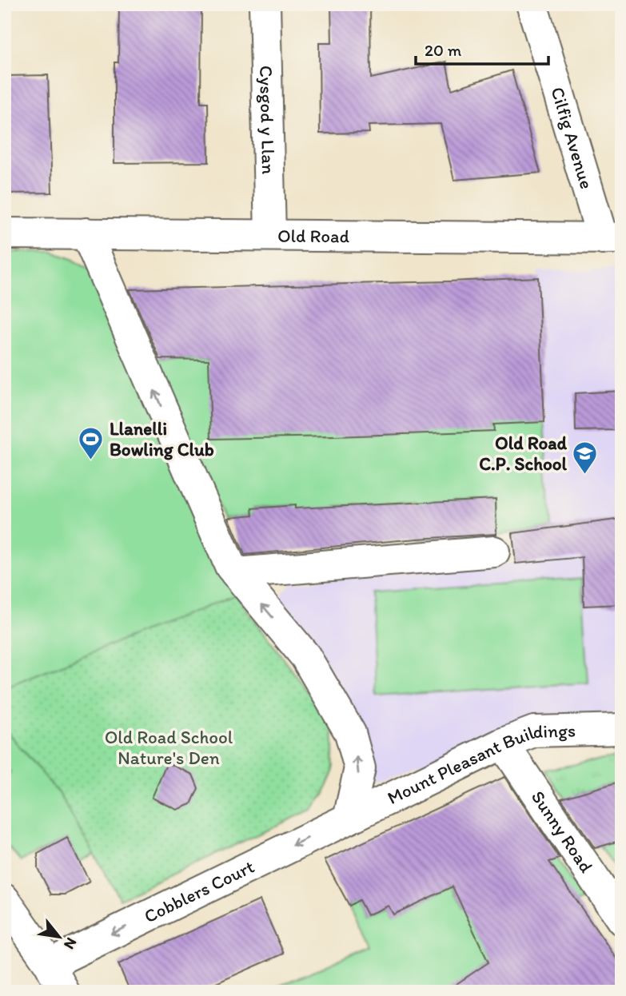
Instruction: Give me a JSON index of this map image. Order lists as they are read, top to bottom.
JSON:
{
  "streets": {
    "street": [
      "Cysgod y Llan",
      "Cilfig Avenue",
      "Old Road",
      "Mount Pleasant Buildings",
      "Sunny Road",
      "Cobblers Court"
    ]
  },
  "crossings": [
    ["Cysgod y Llan", "Old Road"],
    ["Cilfig Avenue", "Old Road"],
    ["Mount Pleasant Buildings", "Sunny Road"],
    ["Mount Pleasant Buildings", "Cobblers Court"]
  ],
  "one_way": ["Cobblers Court"],
  "parks": ["Old Road School Nature's Den"],
  "places": {
    "sports": ["Llanelli Bowling Club"],
    "school or university": ["Old Road C.P. School"]
  },
  "scale_bar": "20 m",
  "north": "bottom right"
}
